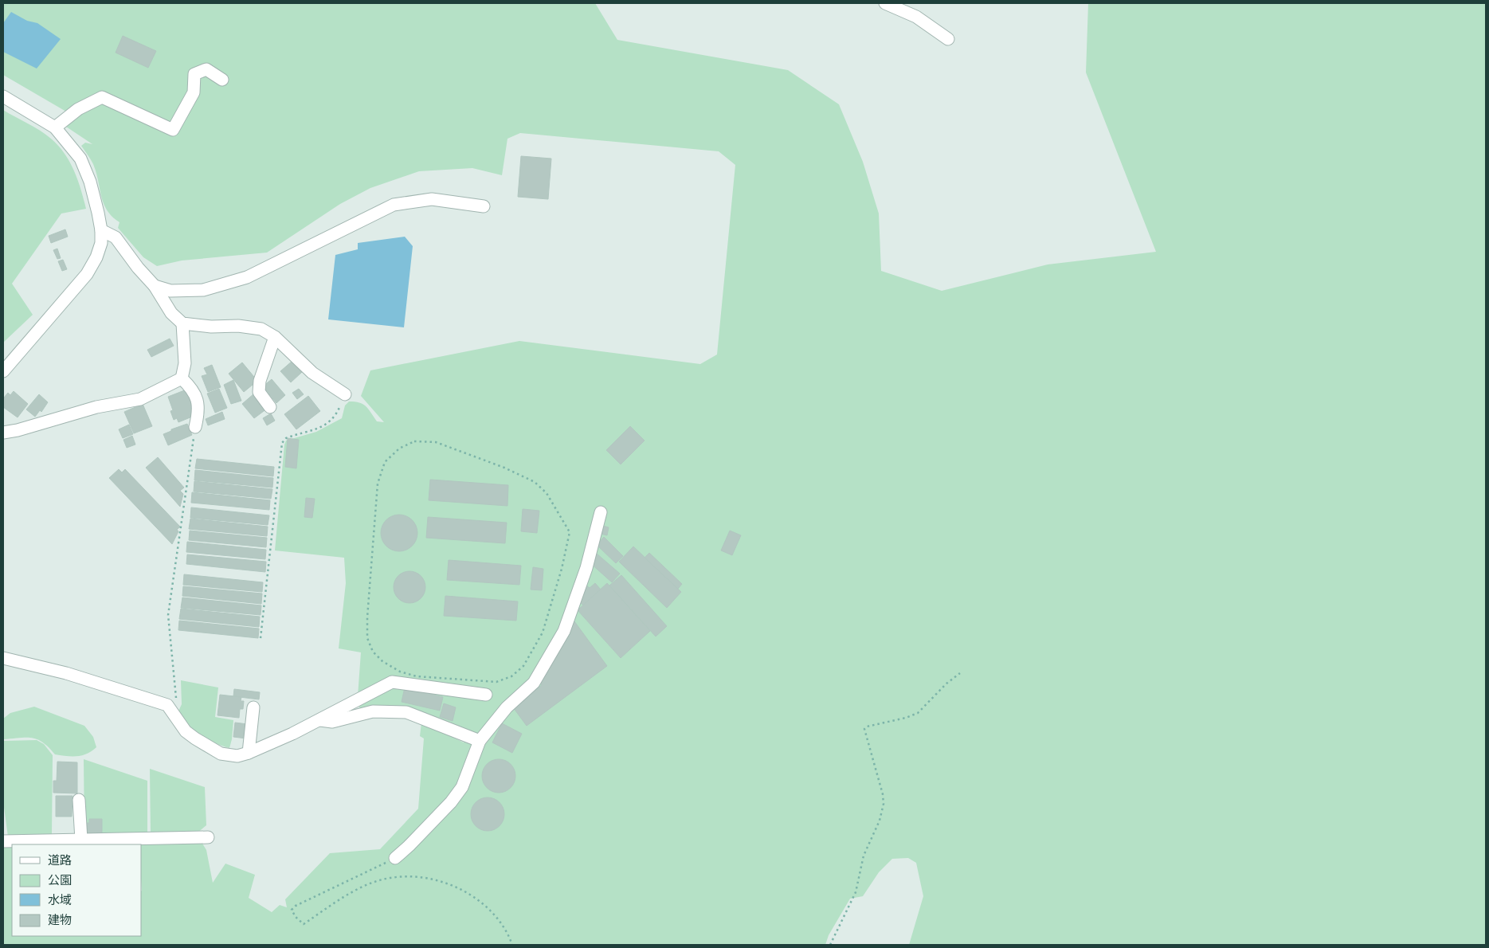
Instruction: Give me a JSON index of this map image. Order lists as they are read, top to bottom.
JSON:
{
  "legend": [
    "道路",
    "公園",
    "水域",
    "建物"
  ]
}
